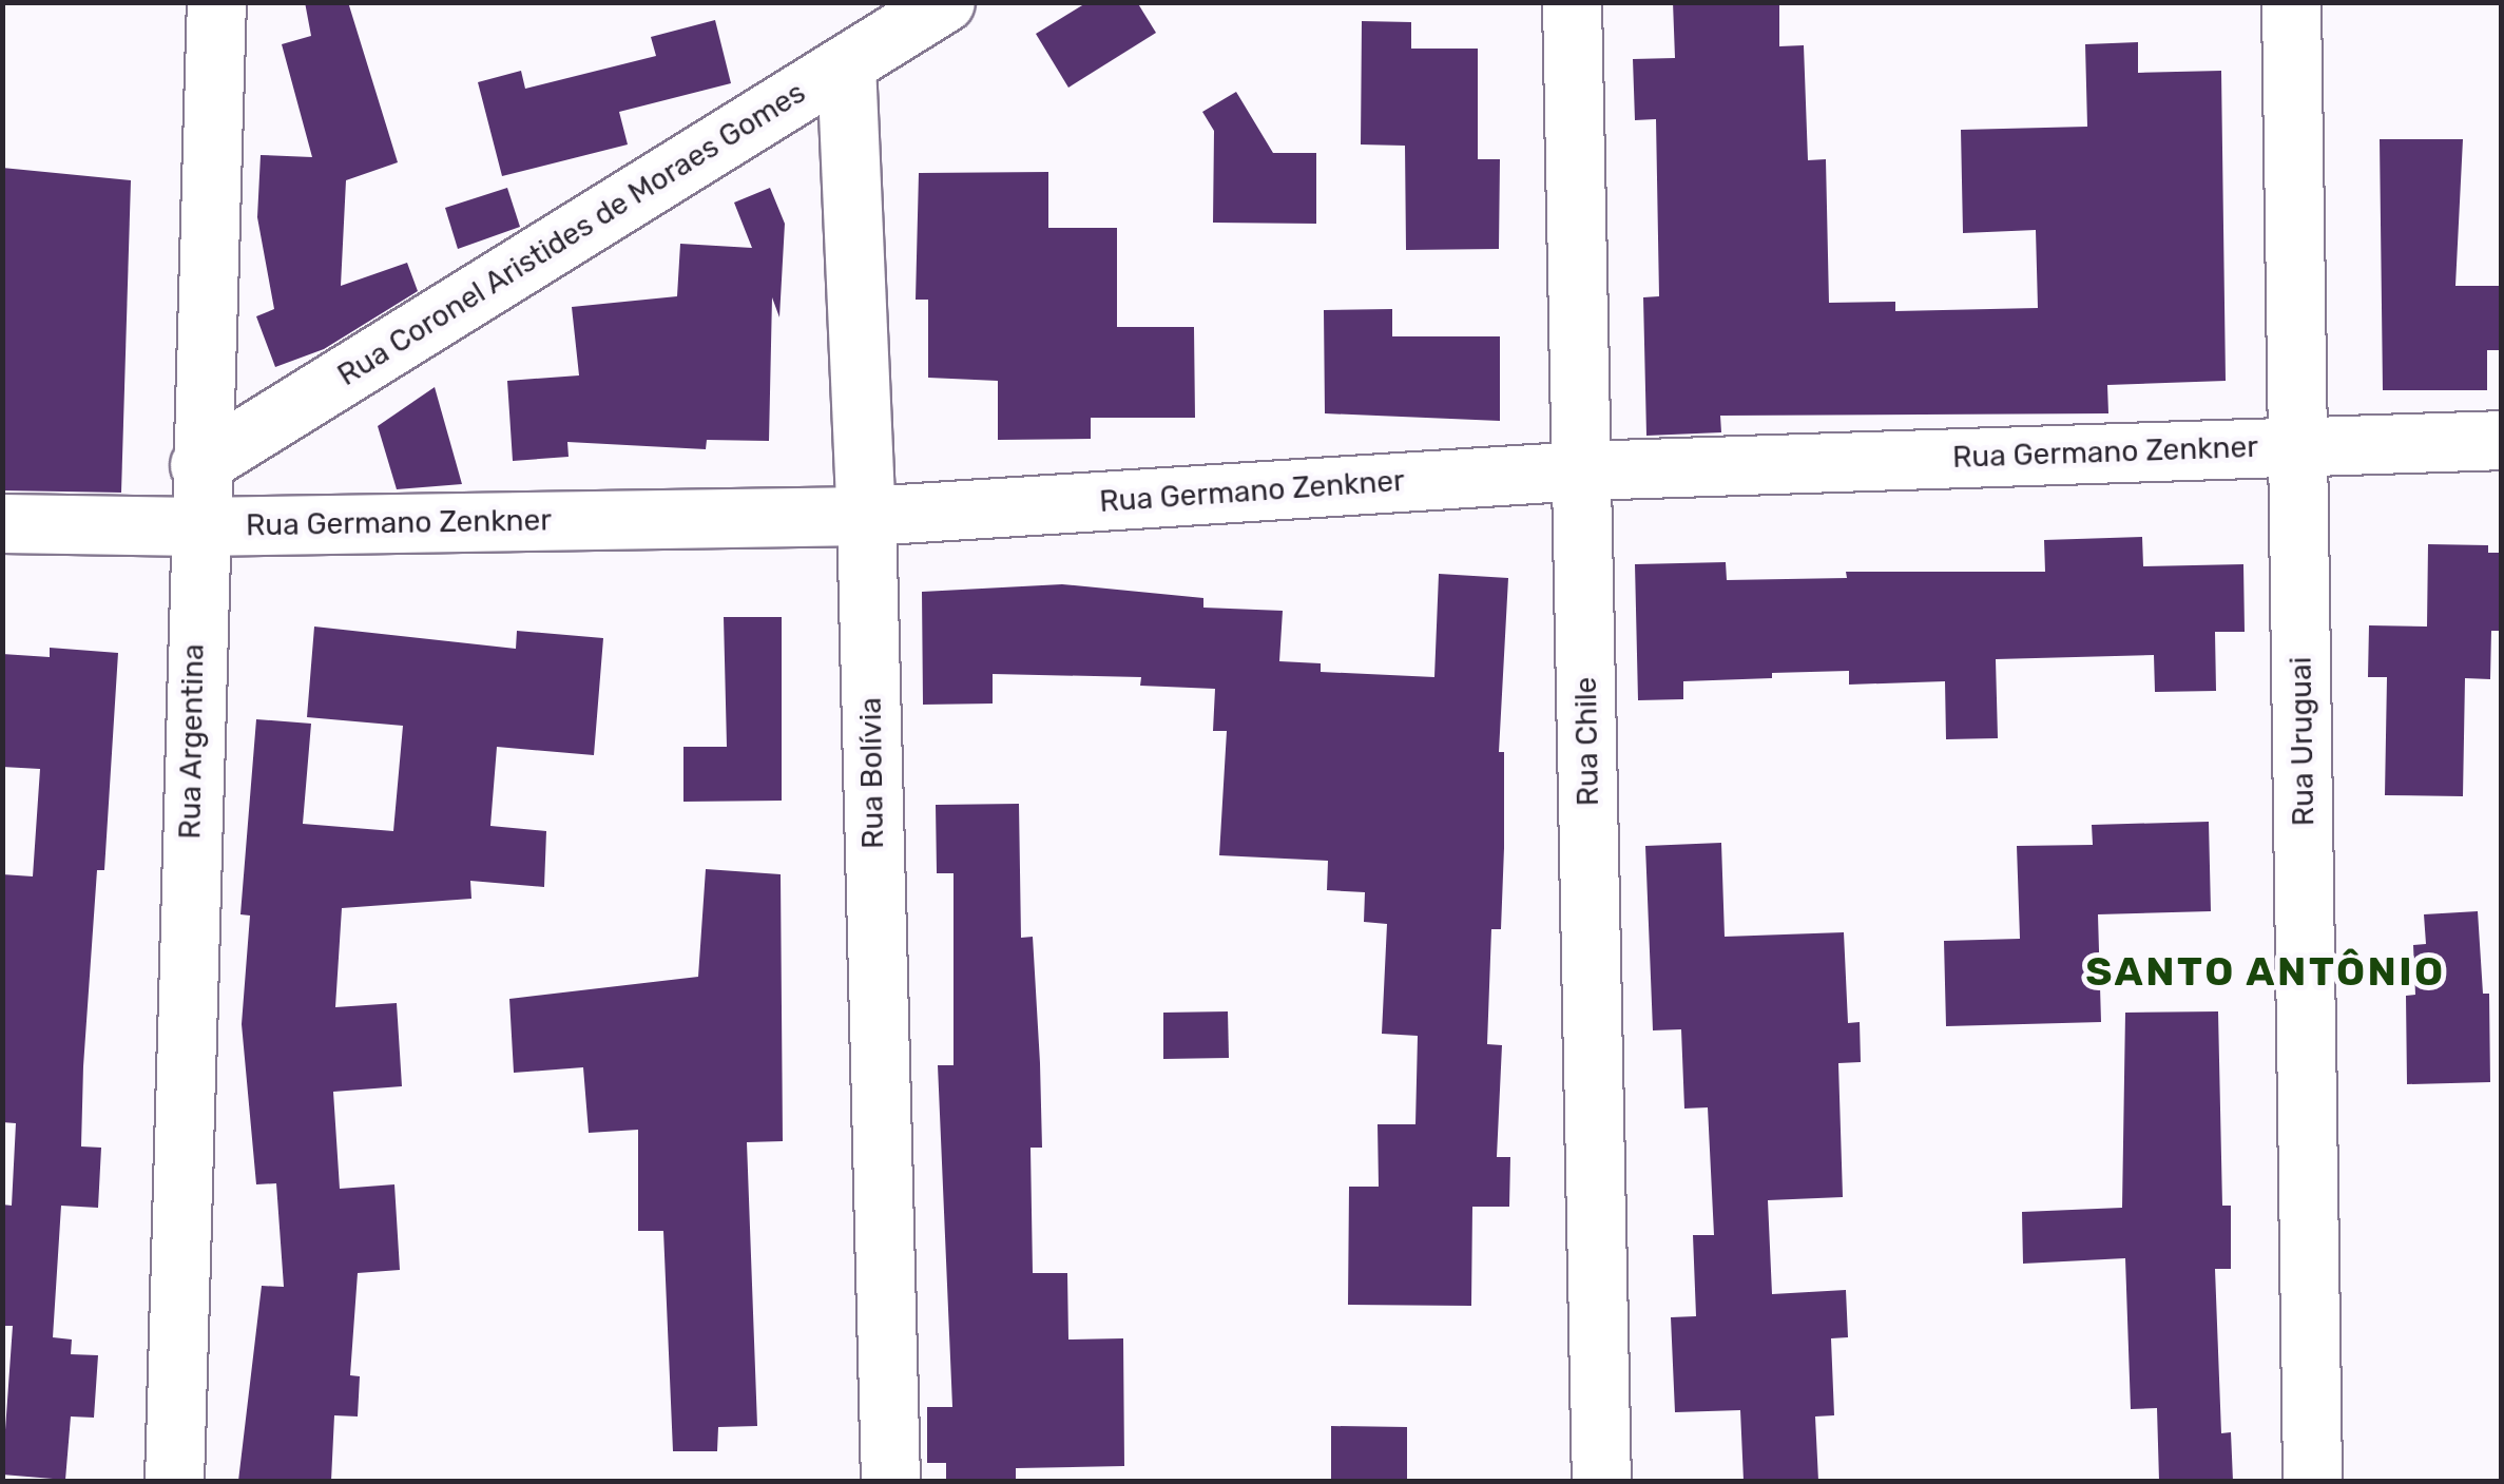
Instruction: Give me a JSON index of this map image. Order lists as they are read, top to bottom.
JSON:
{
  "streets": {
    "street": [
      "Rua Coronel Aristides de Moraes Gomes",
      "Rua Germano Zenkner",
      "Rua Argentina",
      "Rua Chile",
      "Rua Uruguai",
      "Rua Bolívia"
    ]
  },
  "crossings": [
    ["Rua Coronel Aristides de Moraes Gomes", "Rua Argentina"],
    ["Rua Coronel Aristides de Moraes Gomes", "Rua Bolívia"],
    ["Rua Germano Zenkner", "Rua Argentina"],
    ["Rua Germano Zenkner", "Rua Chile"],
    ["Rua Germano Zenkner", "Rua Uruguai"],
    ["Rua Germano Zenkner", "Rua Bolívia"]
  ],
  "districts": ["SANTO ANTÔNIO"]
}
